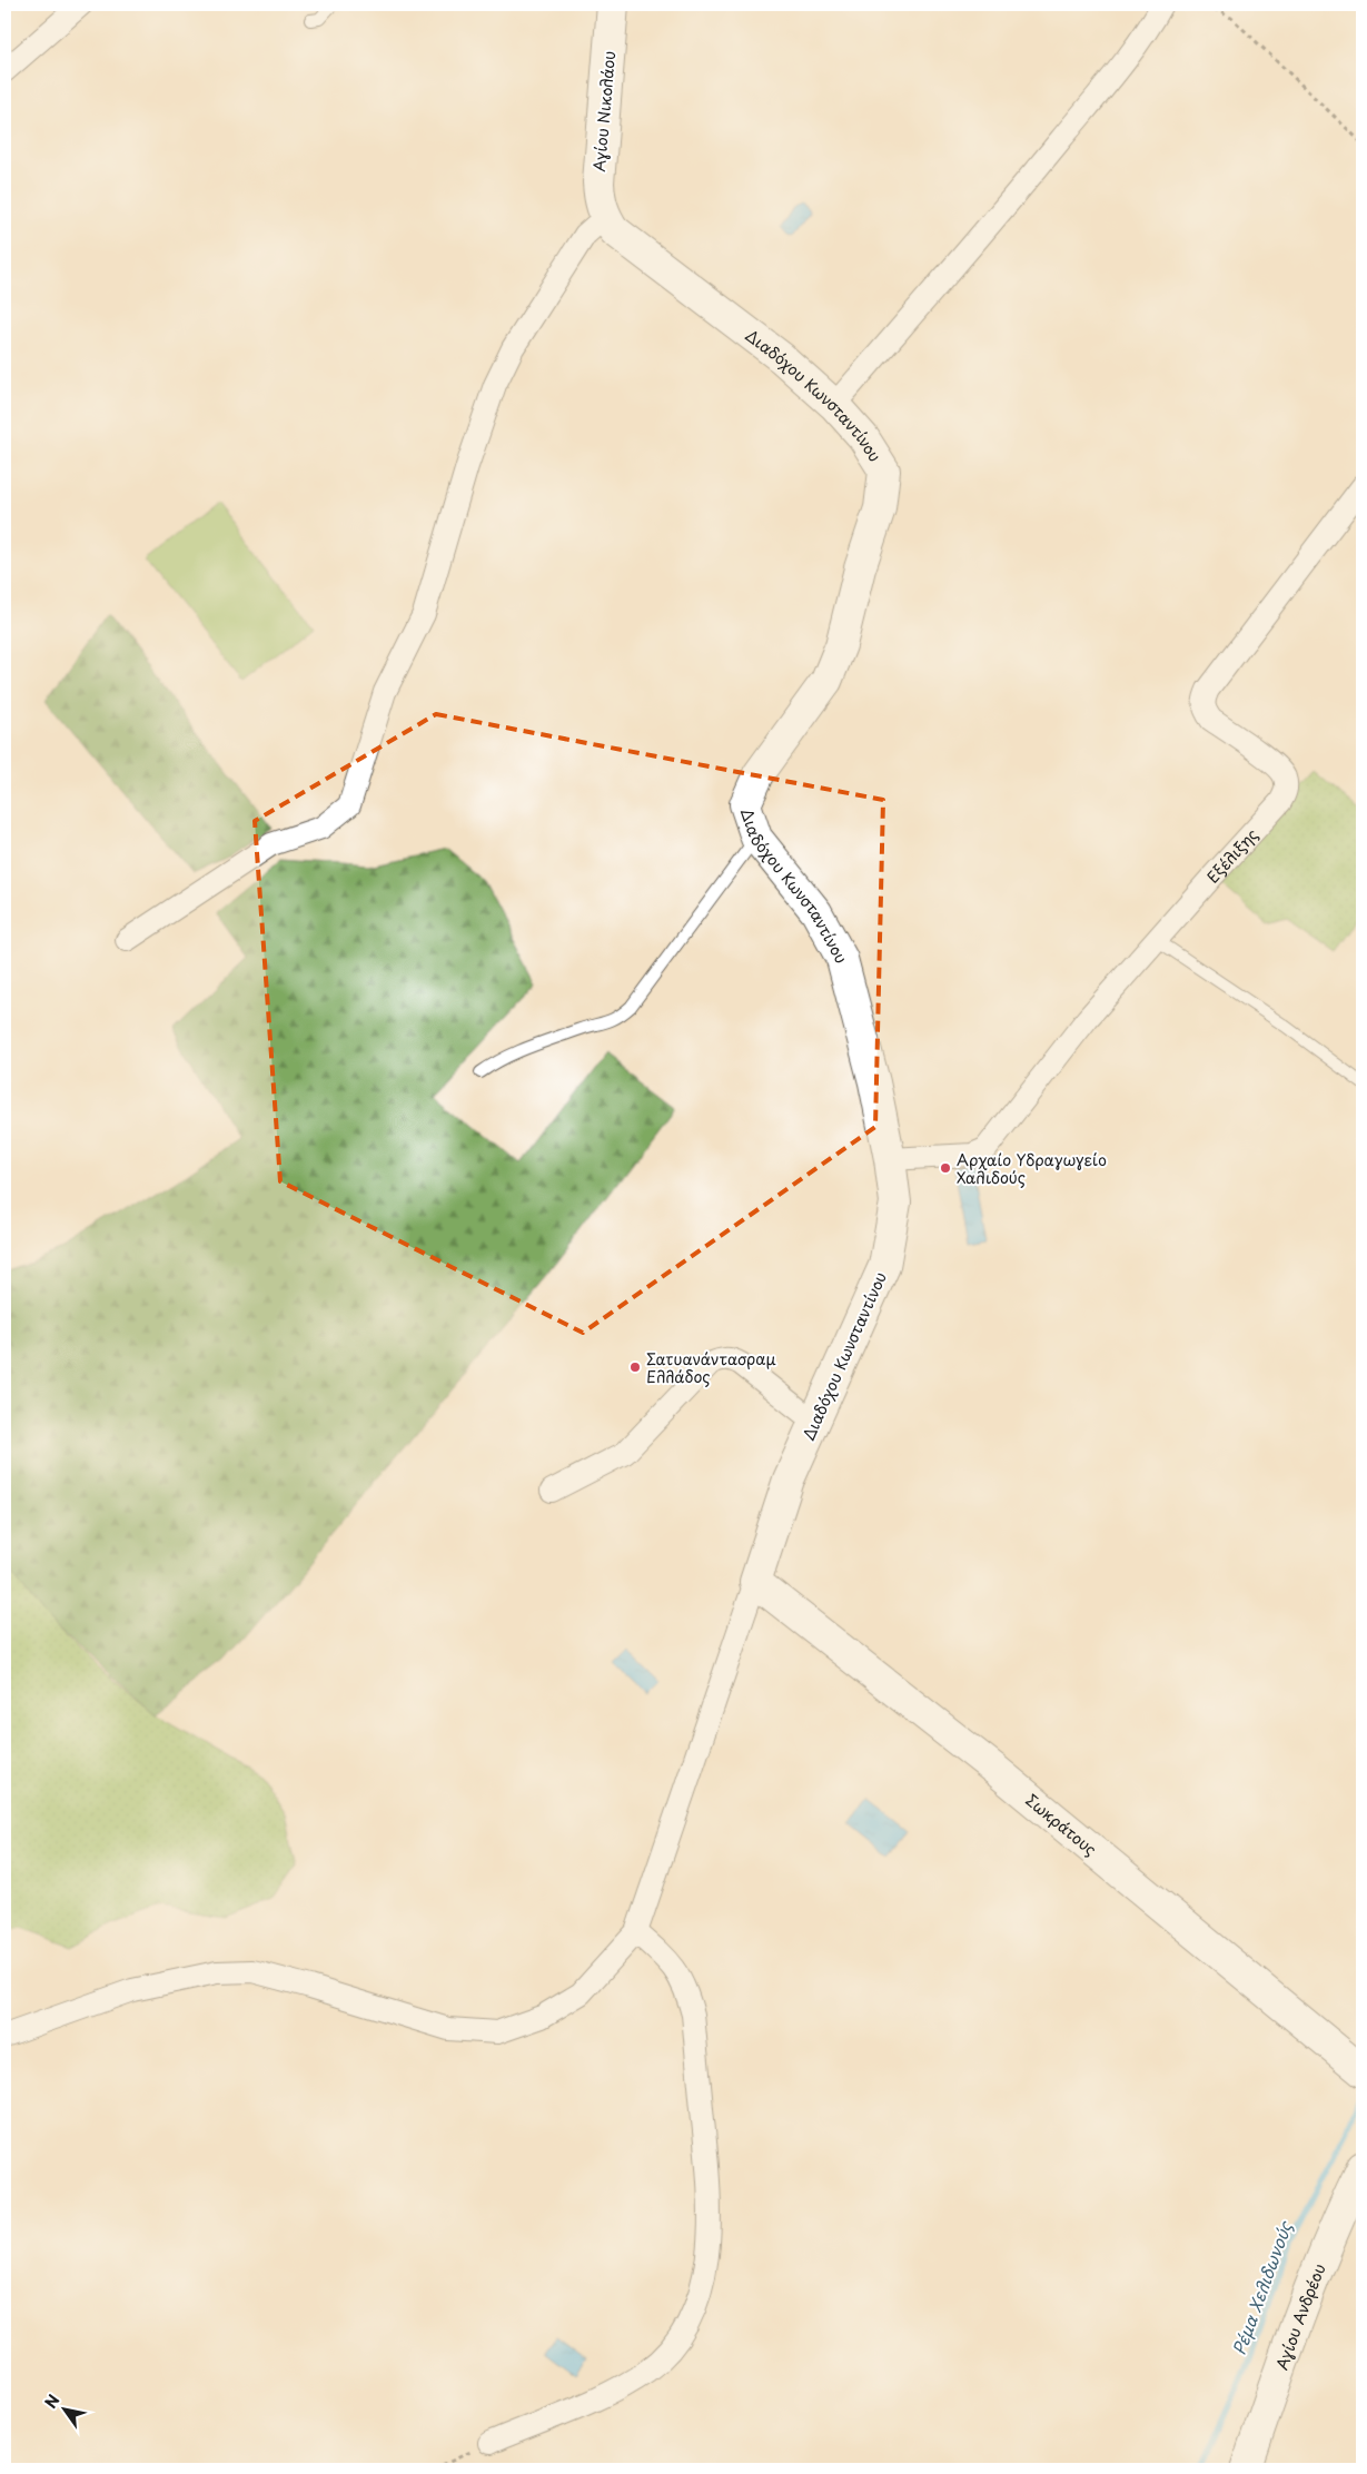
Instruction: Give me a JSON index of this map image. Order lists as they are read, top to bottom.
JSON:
{
  "streets": {
    "street": [
      "Αγίου Νικολάου",
      "Διαδόχου Κωνσταντίνου",
      "Εξέλιξης",
      "Σωκράτους",
      "Αγίου Ανδρέου"
    ]
  },
  "crossings": [
    ["Αγίου Νικολάου", "Διαδόχου Κωνσταντίνου"],
    ["Διαδόχου Κωνσταντίνου", "Εξέλιξης"],
    ["Διαδόχου Κωνσταντίνου", "Σωκράτους"]
  ],
  "water": ["Ρέμα Χελιδωνούς"],
  "places": ["Αρχαίο Υδραγωγείο Χαλιδούς", "Σατυανάντασραμ Ελλάδος"],
  "north": "top left"
}
